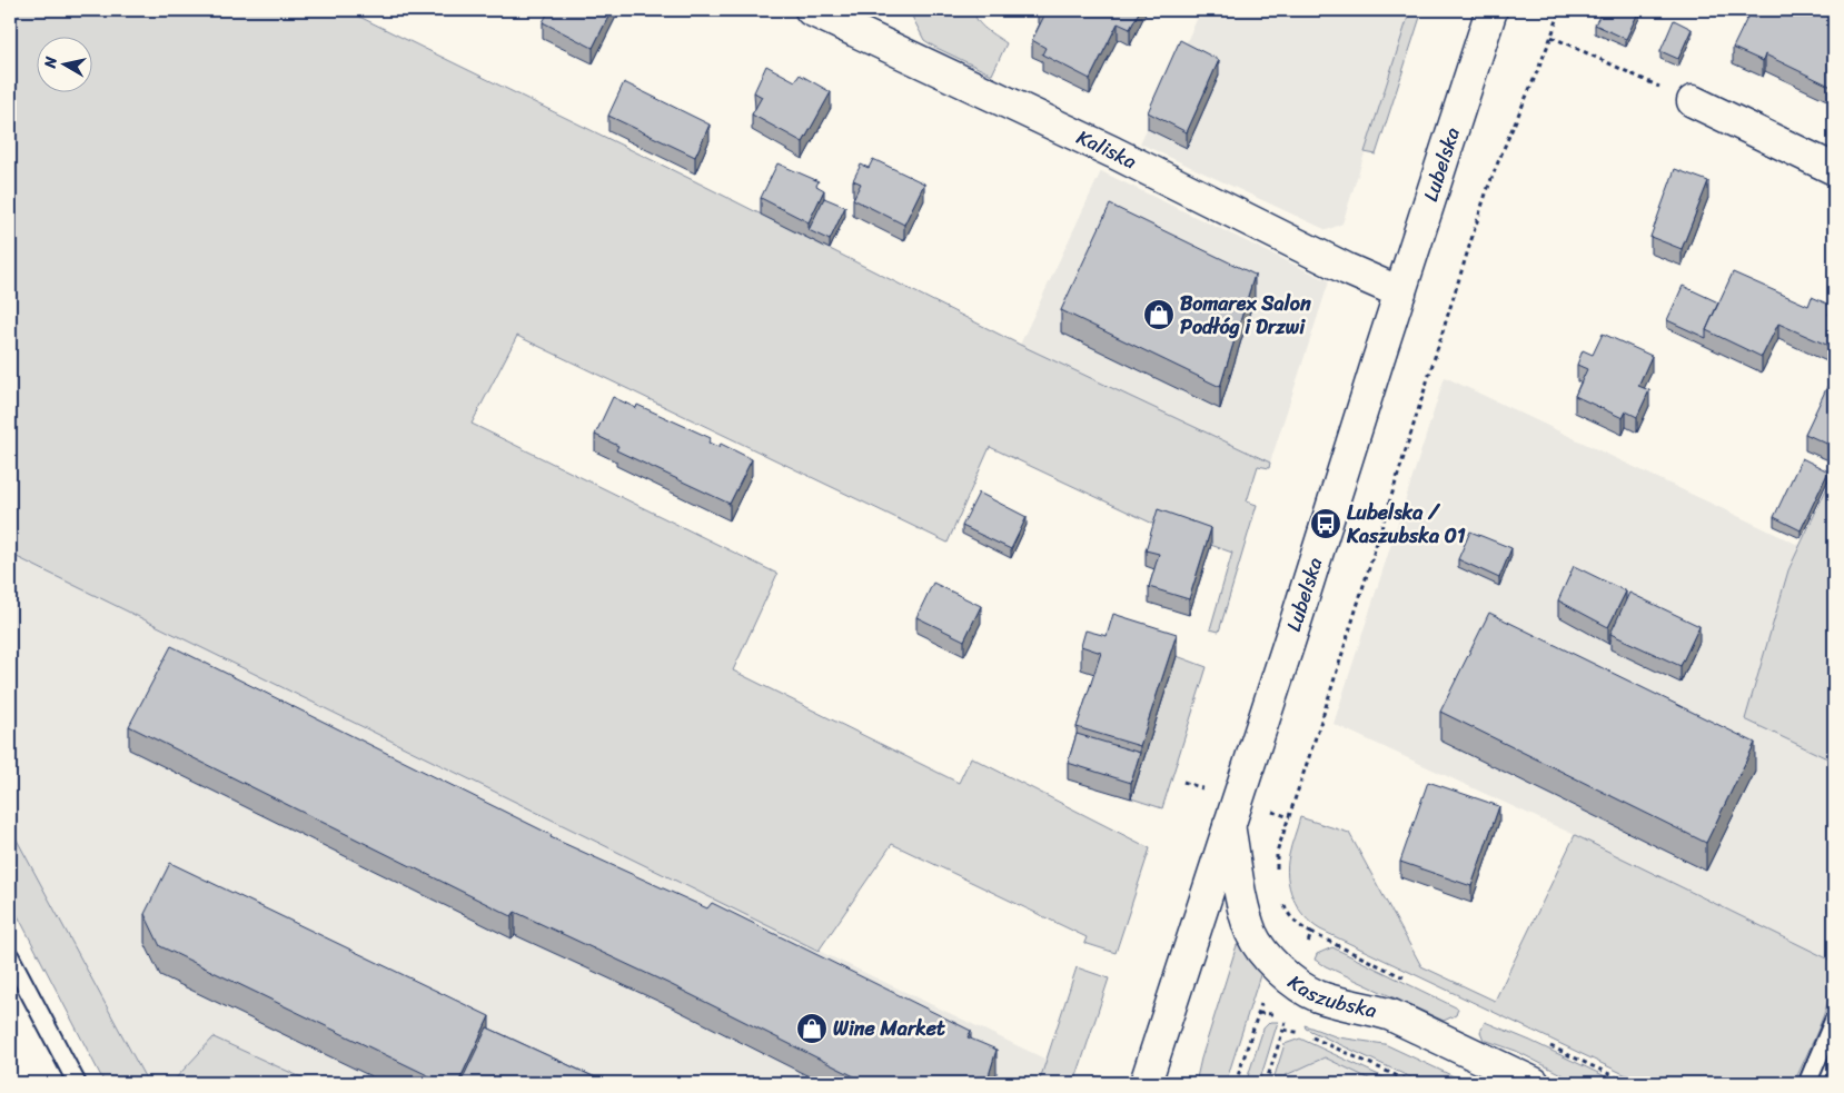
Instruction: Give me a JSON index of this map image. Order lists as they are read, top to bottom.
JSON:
{
  "streets": {
    "street": ["Kaliska", "Lubelska", "Kaszubska"]
  },
  "crossings": [
    ["Kaliska", "Lubelska"],
    ["Lubelska", "Kaszubska"]
  ],
  "places": {
    "shop": ["Bomarex Salon Podłóg i Drzwi", "Wine Market"],
    "bus stop": ["Lubelska / Kaszubska 01"]
  },
  "north": "left"
}
